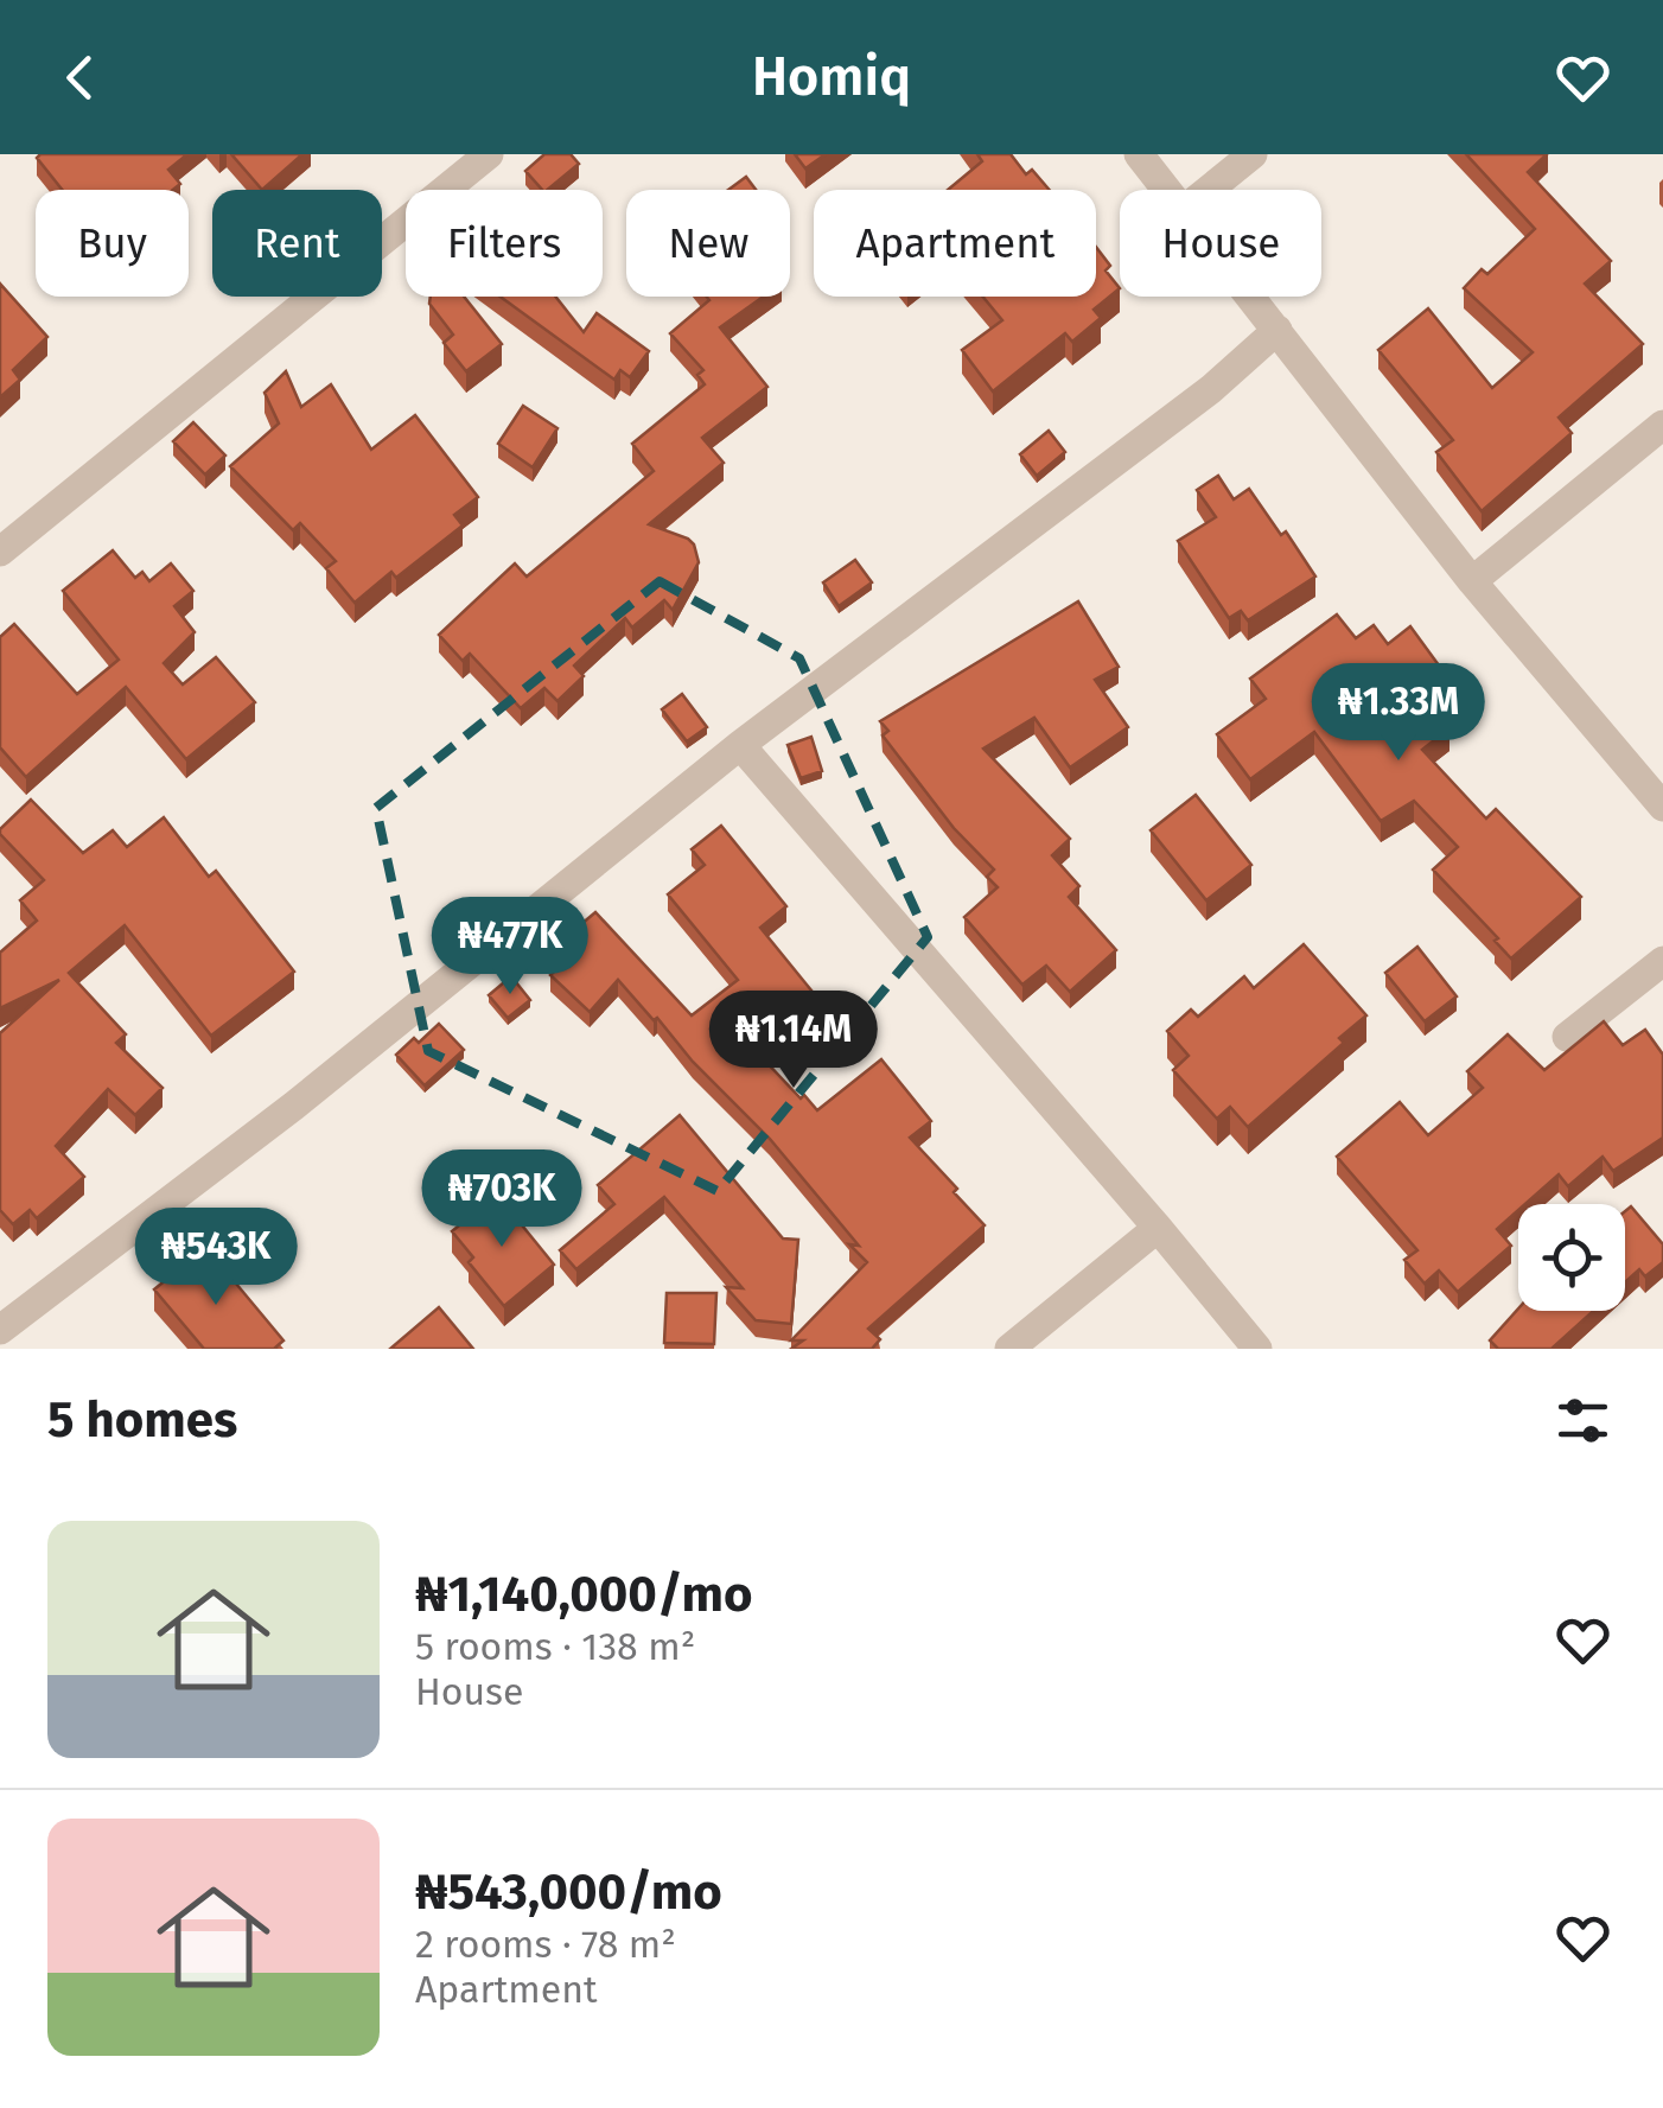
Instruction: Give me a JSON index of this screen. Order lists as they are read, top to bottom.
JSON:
{
  "page": {
    "header": "Homiq",
    "chip": [
      "Buy",
      "Rent",
      "Filters",
      "New",
      "Apartment",
      "House"
    ],
    "price": [
      "₦1.33M",
      "₦477K",
      "₦1.14M",
      "₦703K",
      "₦543K"
    ],
    "heading": "5 homes",
    "list": [
      {
        "name": "₦1,140,000/mo",
        "note": "5 rooms · 138 m² · House"
      },
      {
        "name": "₦543,000/mo",
        "note": "2 rooms · 78 m² · Apartment"
      }
    ]
  }
}
